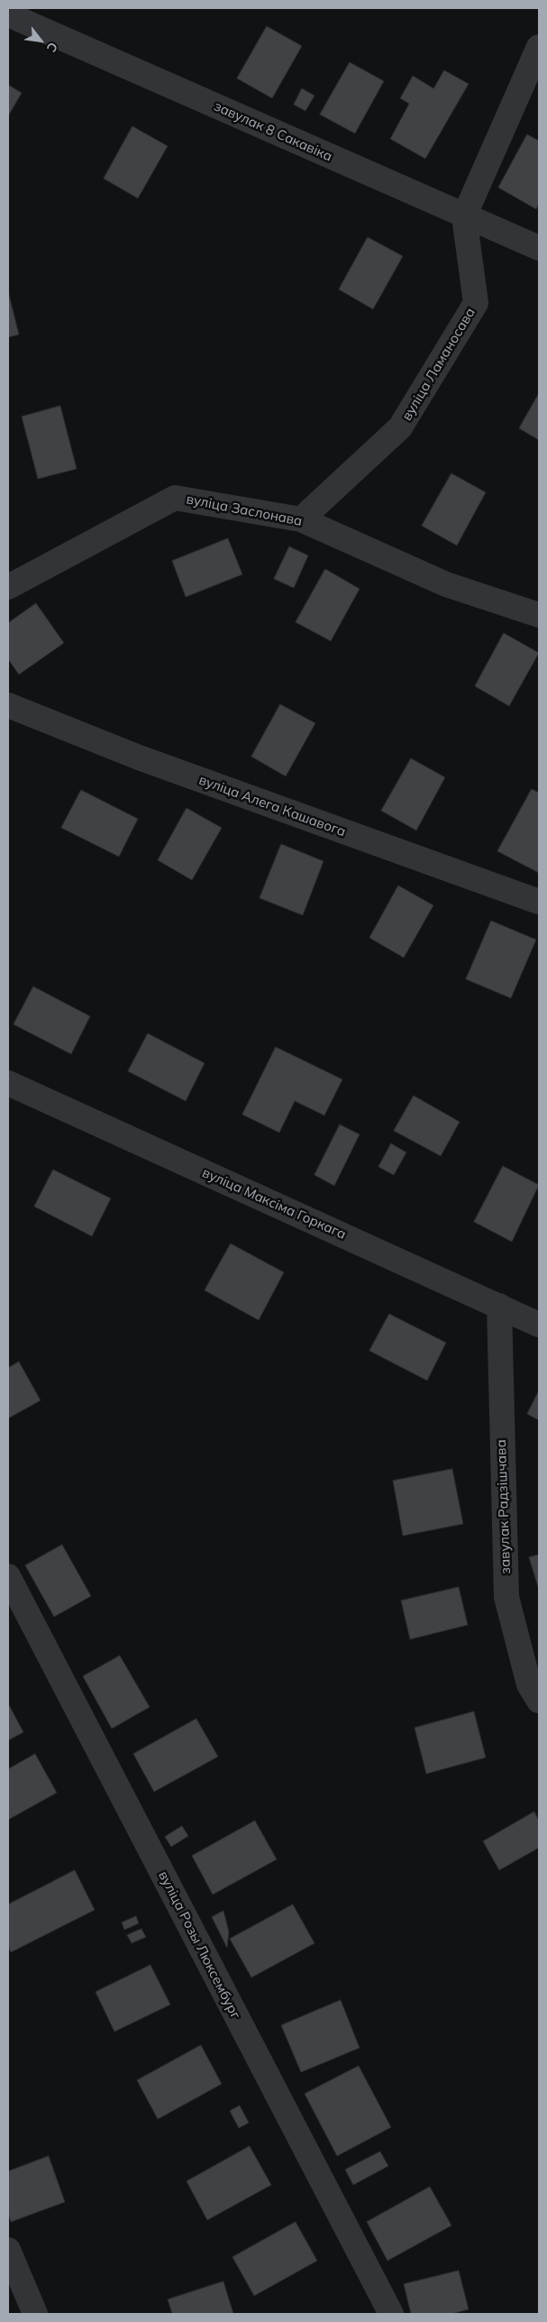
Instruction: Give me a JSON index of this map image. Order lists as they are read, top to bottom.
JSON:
{
  "streets": {
    "street": [
      "завулак 8 Сакавіка",
      "вуліца Ламаносава",
      "вуліца Заслонава",
      "вуліца Алега Кашавога",
      "вуліца Максіма Горкага",
      "завулак Радзішчава",
      "вуліца Розы Люксембург"
    ]
  },
  "crossings": [
    ["завулак 8 Сакавіка", "вуліца Ламаносава"],
    ["вуліца Ламаносава", "вуліца Заслонава"],
    ["вуліца Максіма Горкага", "завулак Радзішчава"]
  ],
  "north": "bottom right"
}
